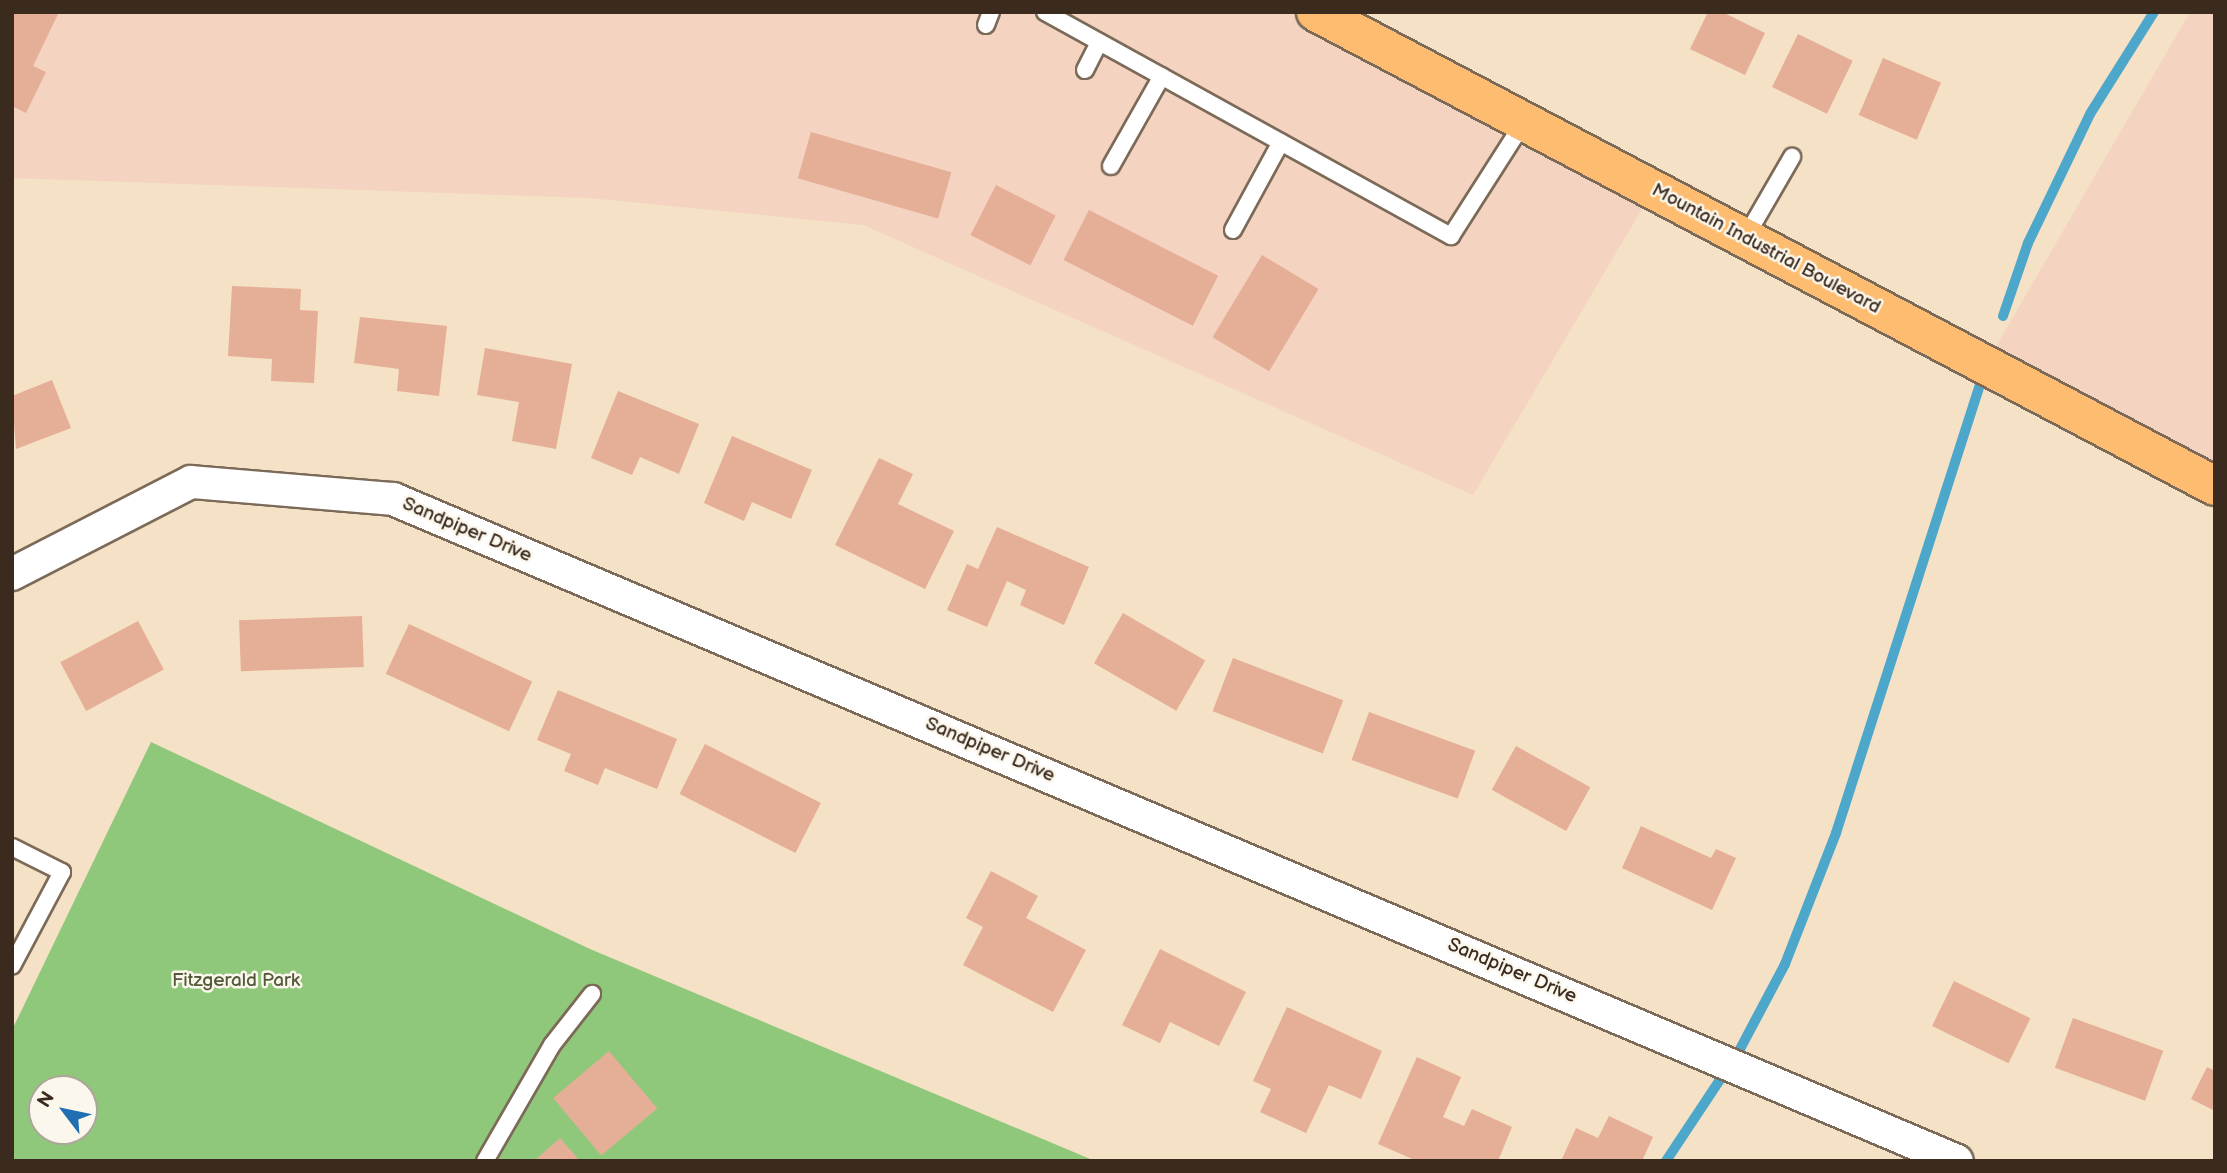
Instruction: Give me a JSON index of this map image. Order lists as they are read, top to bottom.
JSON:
{
  "streets": {
    "main road": ["Mountain Industrial Boulevard"],
    "street": ["Sandpiper Drive"]
  },
  "parks": ["Fitzgerald Park"],
  "north": "top left"
}
